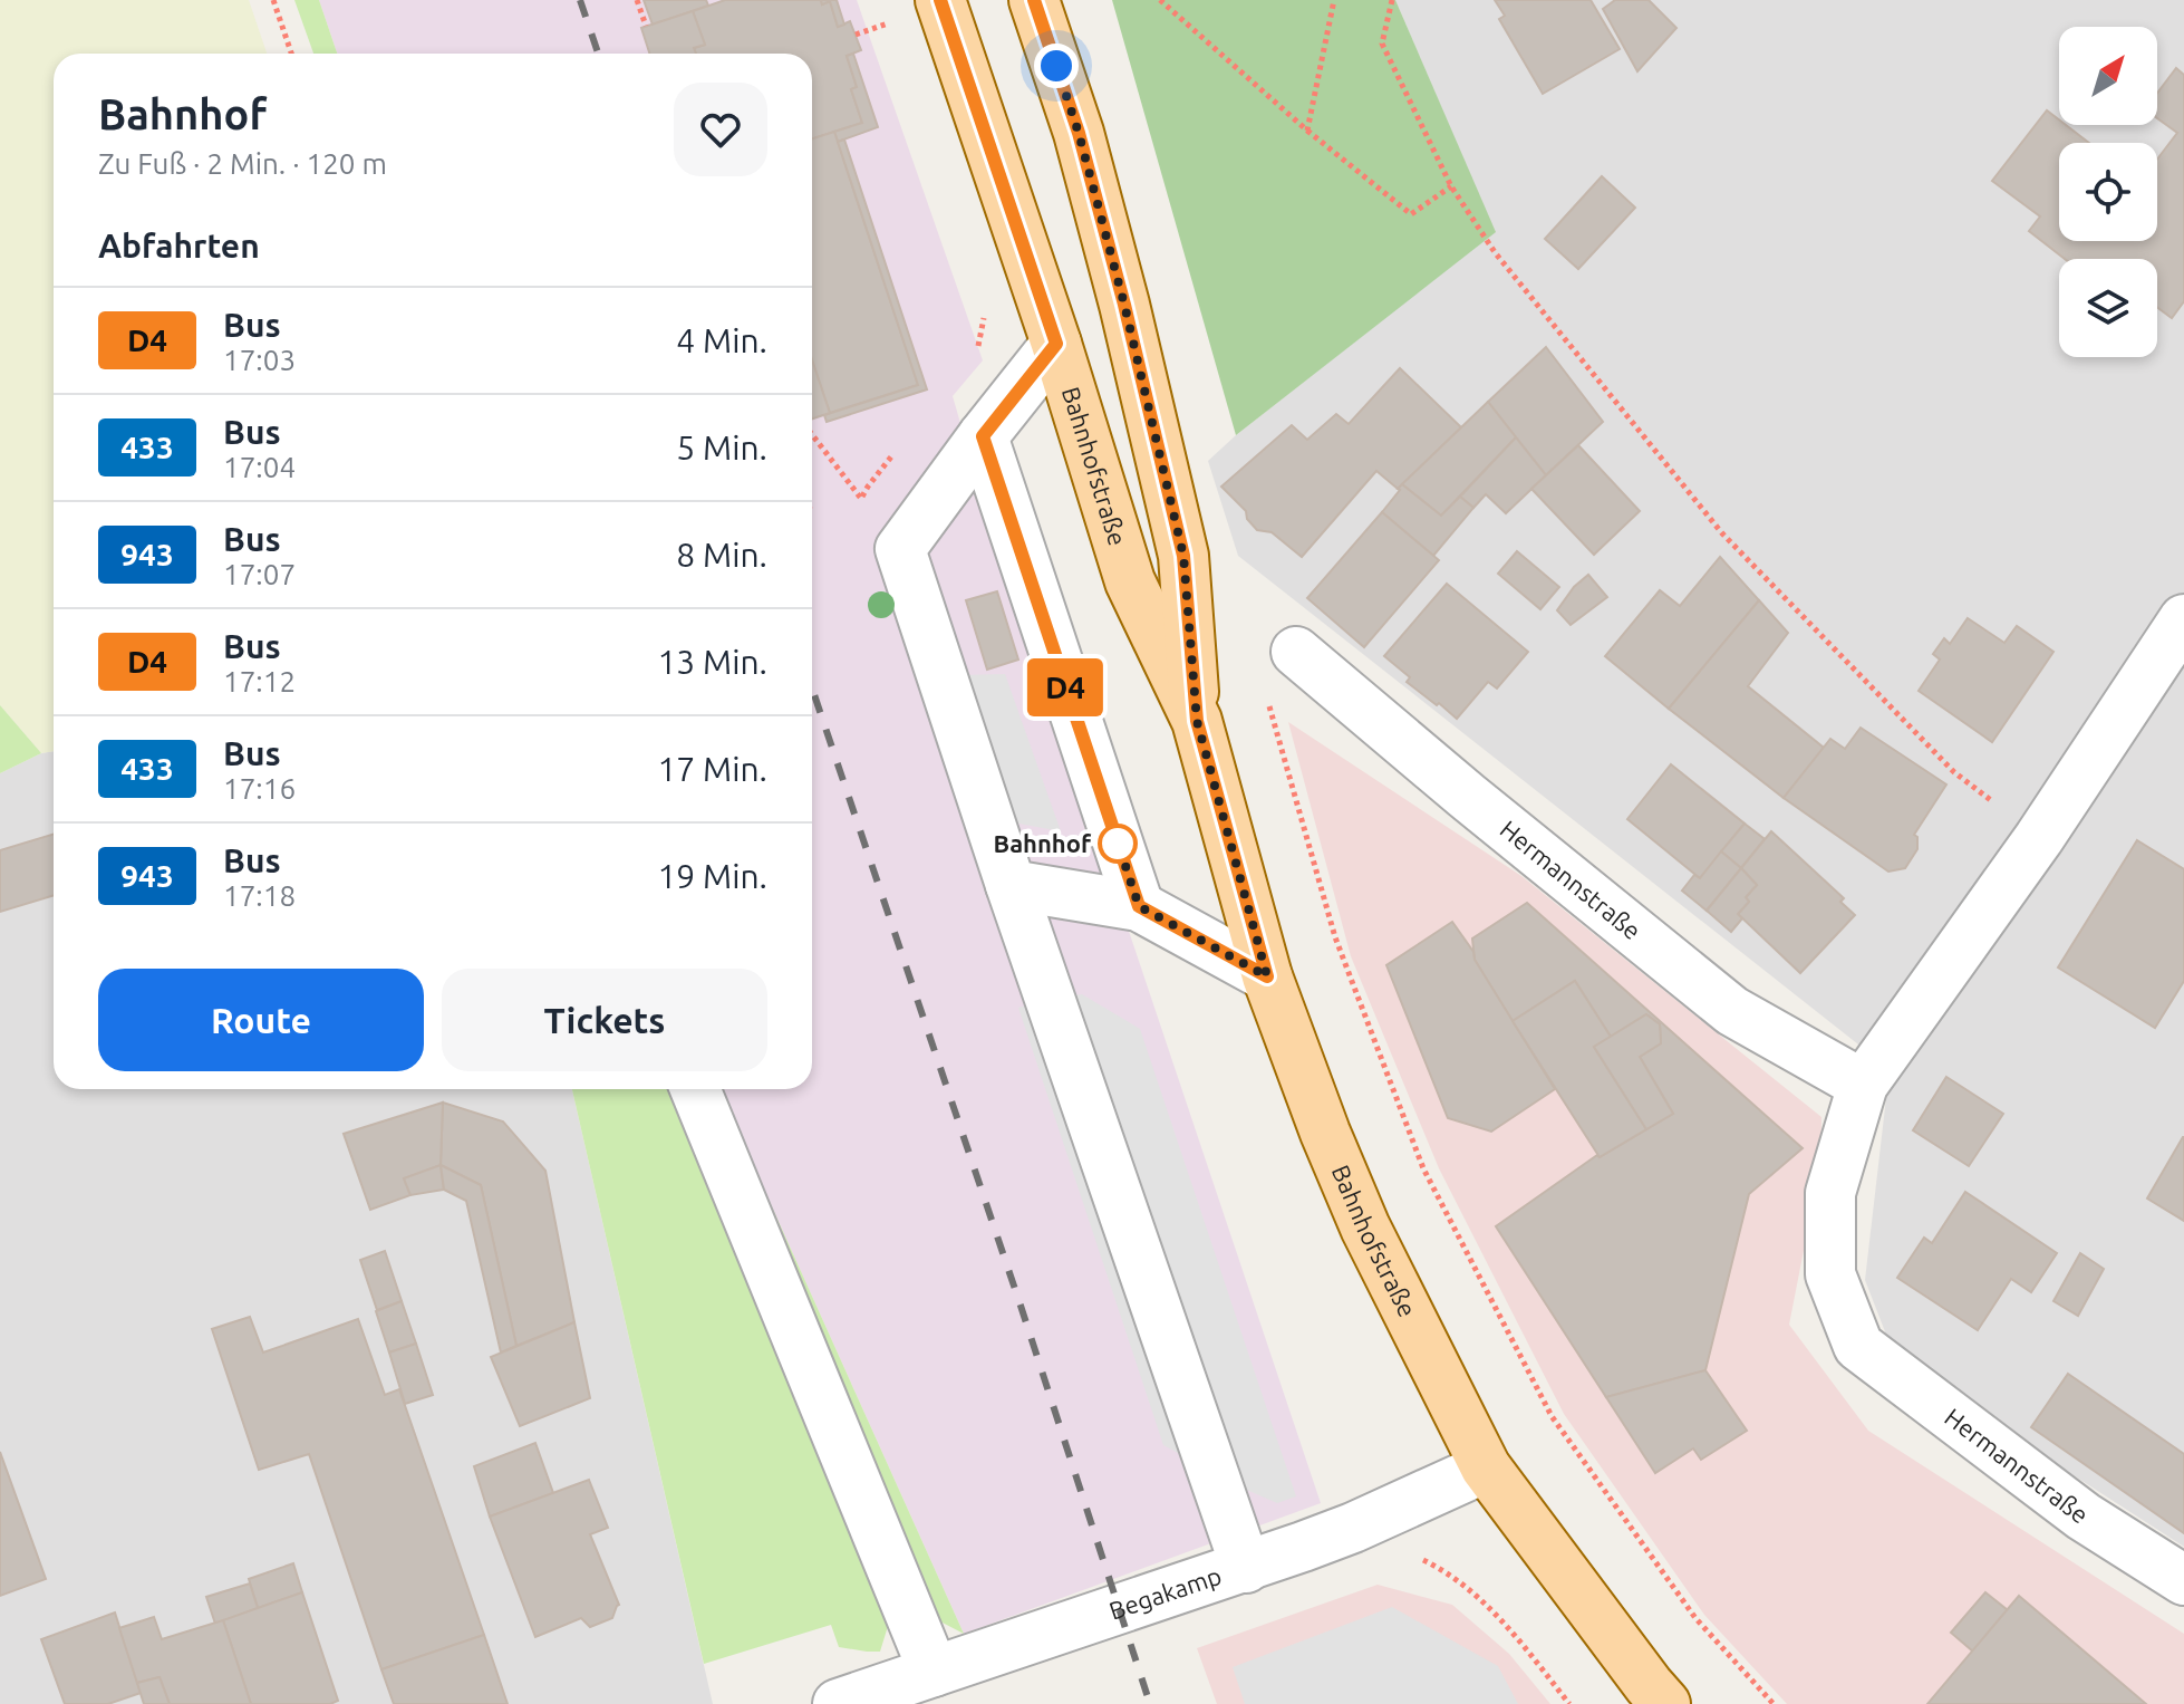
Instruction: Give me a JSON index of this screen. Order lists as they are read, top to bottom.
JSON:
{
  "streets": {
    "main road": ["Bahnhofstraße"],
    "street": ["Hermannstraße", "Begakamp"]
  },
  "crossings": [
    ["Bahnhofstraße", "Begakamp"]
  ],
  "places": ["Bahnhof"],
  "lines": ["bus line D4"],
  "north": "top right",
  "page": {
    "on_map": "D4",
    "heading": [
      ["Bahnhof", "Zu Fuß · 2 Min. · 120 m"],
      "Abfahrten"
    ],
    "list": [
      {
        "mark": "D4",
        "name": "Bus",
        "note": "17:03",
        "value": "4 Min."
      },
      {
        "mark": "433",
        "name": "Bus",
        "note": "17:04",
        "value": "5 Min."
      },
      {
        "mark": "943",
        "name": "Bus",
        "note": "17:07",
        "value": "8 Min."
      },
      {
        "mark": "D4",
        "name": "Bus",
        "note": "17:12",
        "value": "13 Min."
      },
      {
        "mark": "433",
        "name": "Bus",
        "note": "17:16",
        "value": "17 Min."
      },
      {
        "mark": "943",
        "name": "Bus",
        "note": "17:18",
        "value": "19 Min."
      }
    ],
    "buttons": ["Route", "Tickets"]
  }
}
